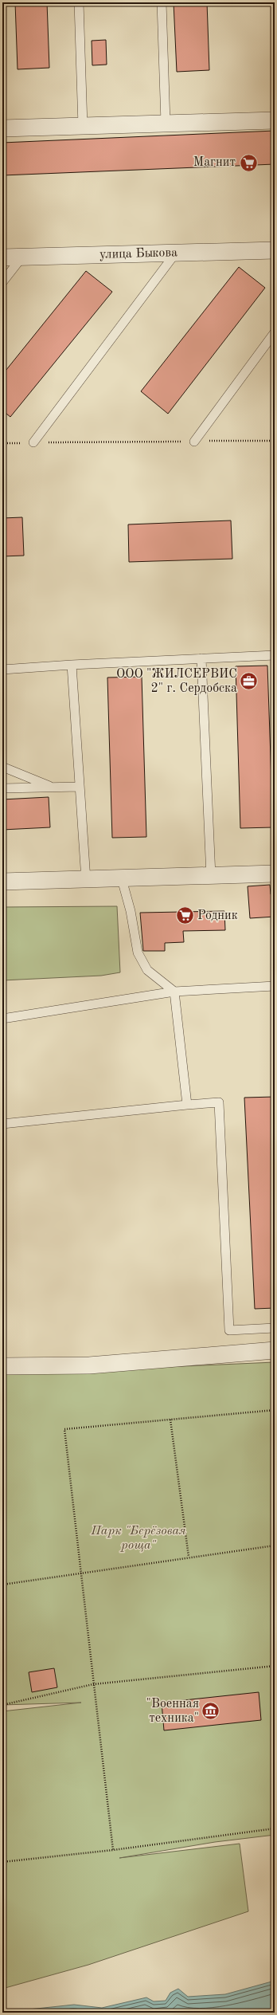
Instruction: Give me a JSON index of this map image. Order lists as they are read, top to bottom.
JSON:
{
  "streets": {
    "street": ["улица Быкова"]
  },
  "parks": ["Парк \"Берёзовая роща\""],
  "places": {
    "supermarket": ["Магнит", "Родник"],
    "office": ["ООО \"ЖИЛСЕРВИС 2\" г. Сердобска"],
    "museum": ["\"Военная техника\""]
  }
}
